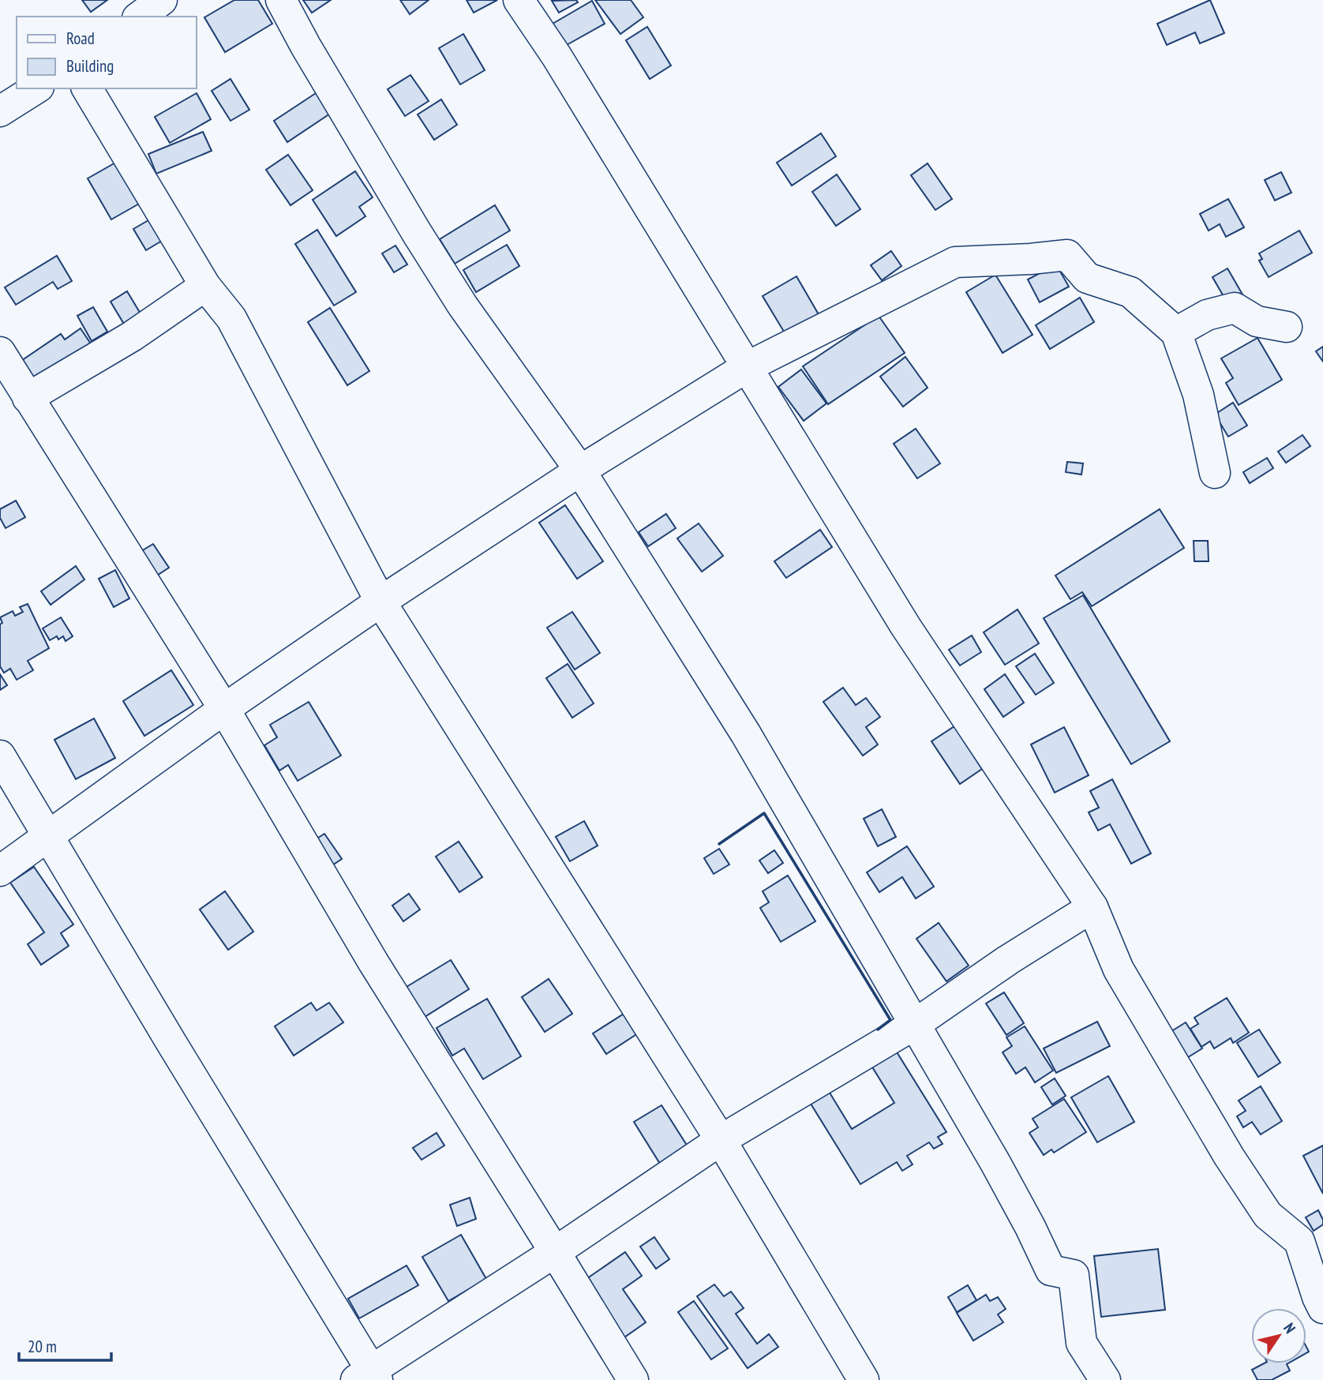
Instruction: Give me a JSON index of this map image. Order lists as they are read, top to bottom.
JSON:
{
  "legend": ["Road", "Building"],
  "scale_bar": "20 m",
  "north": "top right"
}
